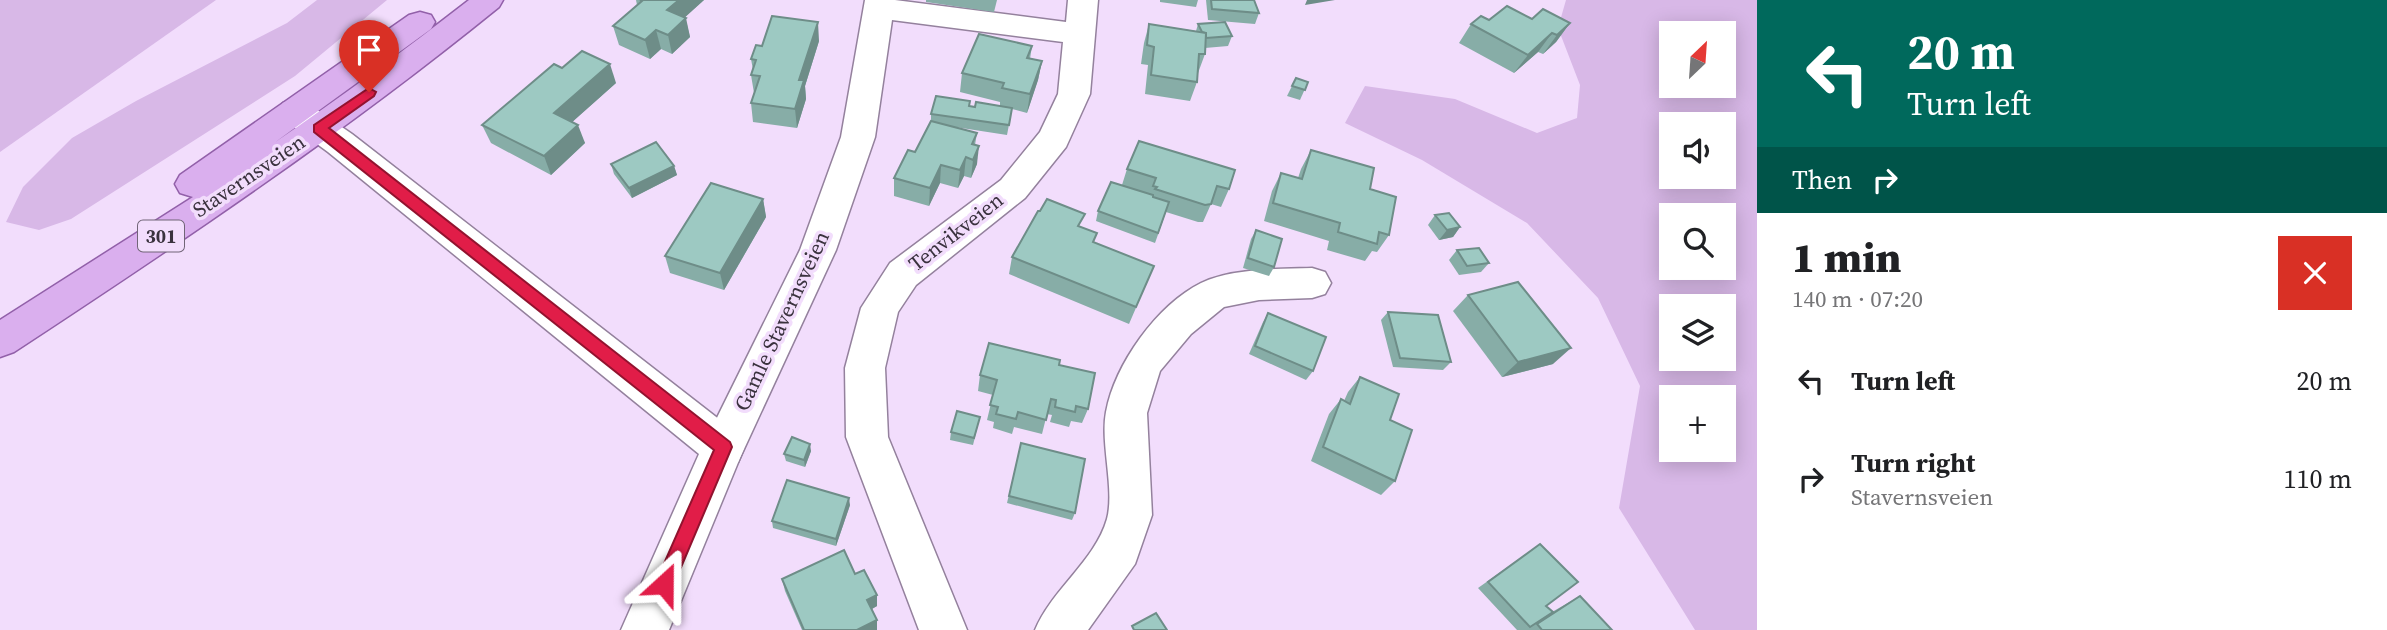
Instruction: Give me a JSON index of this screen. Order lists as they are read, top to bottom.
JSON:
{
  "streets": {
    "main road": ["Stavernsveien", "301"],
    "street": ["Tenvikveien", "Gamle Stavernsveien"]
  },
  "north": "top right",
  "page": {
    "turn": ["20 m", "Turn left"],
    "map_buttons": "+",
    "then": "Then",
    "heading": ["1 min", "140 m · 07:20"],
    "list": [
      {
        "name": "Turn left",
        "value": "20 m"
      },
      {
        "name": "Turn right",
        "note": "Stavernsveien",
        "value": "110 m"
      }
    ]
  }
}
